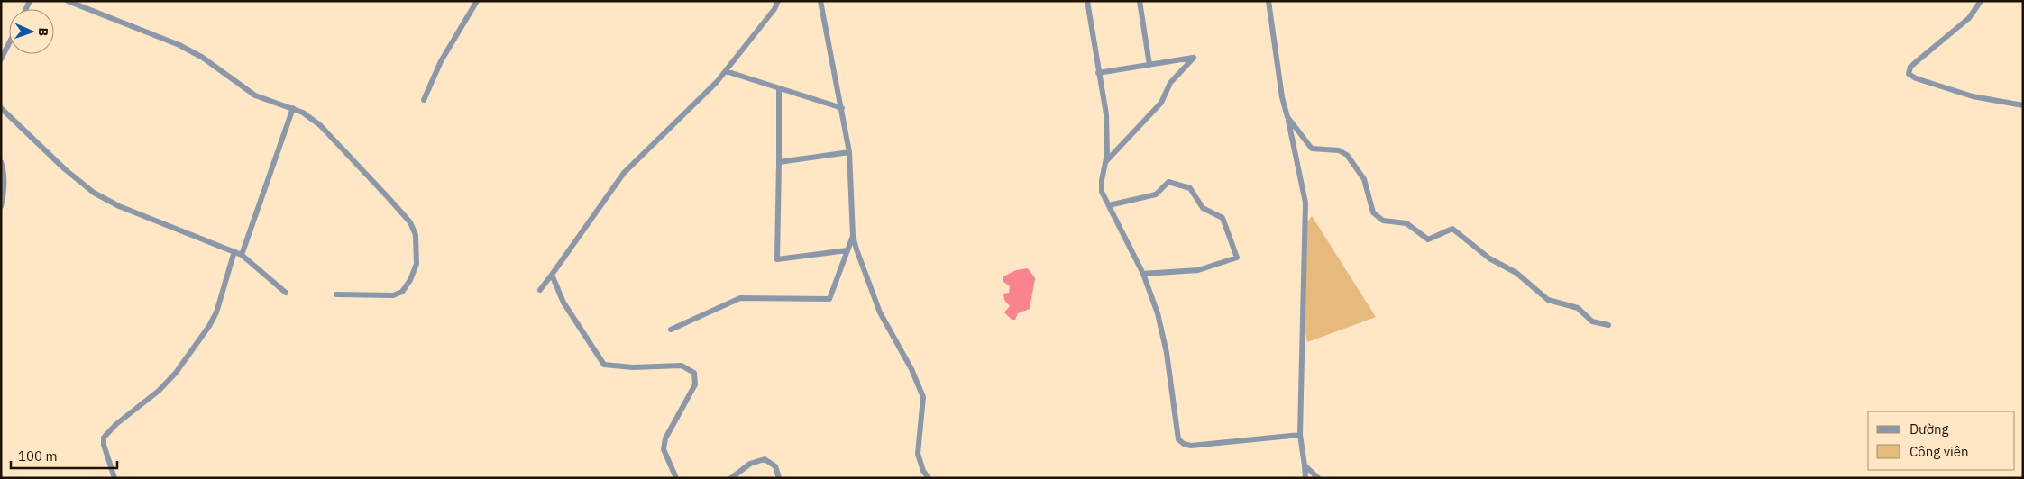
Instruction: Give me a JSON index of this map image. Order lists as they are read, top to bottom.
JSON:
{
  "legend": ["Đường", "Công viên"],
  "scale_bar": "100 m",
  "north": "right"
}
